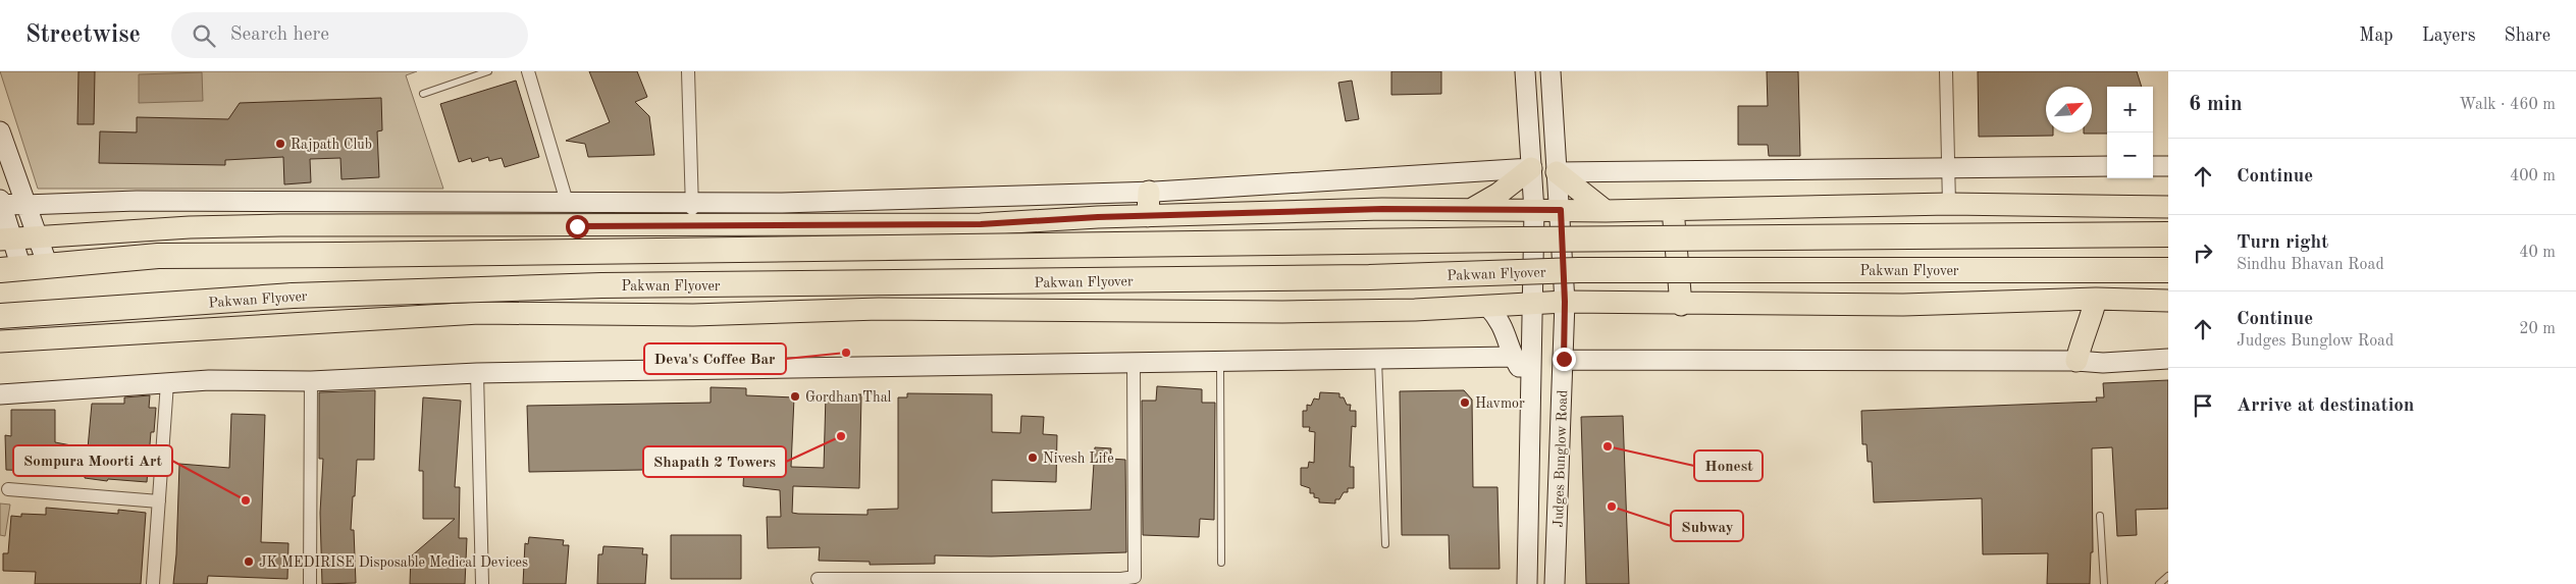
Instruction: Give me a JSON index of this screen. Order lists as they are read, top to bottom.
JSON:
{
  "streets": {
    "highway": ["Pakwan Flyover"],
    "street": ["Judges Bunglow Road"]
  },
  "places": [
    "Rajpath Club",
    "Deva's Coffee Bar",
    "Gordhan Thal",
    "Havmor",
    "Shapath 2 Towers",
    "Honest",
    "Nivesh Life",
    "Sompura Moorti Art",
    "Subway",
    "JK MEDIRISE Disposable Medical Devices"
  ],
  "north": "top right",
  "page": {
    "header": "Streetwise",
    "search": "Search here",
    "nav": ["Map", "Layers", "Share"],
    "heading": ["6 min", "Walk · 460 m"],
    "map_buttons": ["+", "−"],
    "list": [
      ["Continue", "400 m"],
      ["Turn right", "Sindhu Bhavan Road", "40 m"],
      ["Continue", "Judges Bunglow Road", "20 m"],
      "Arrive at destination"
    ]
  }
}
